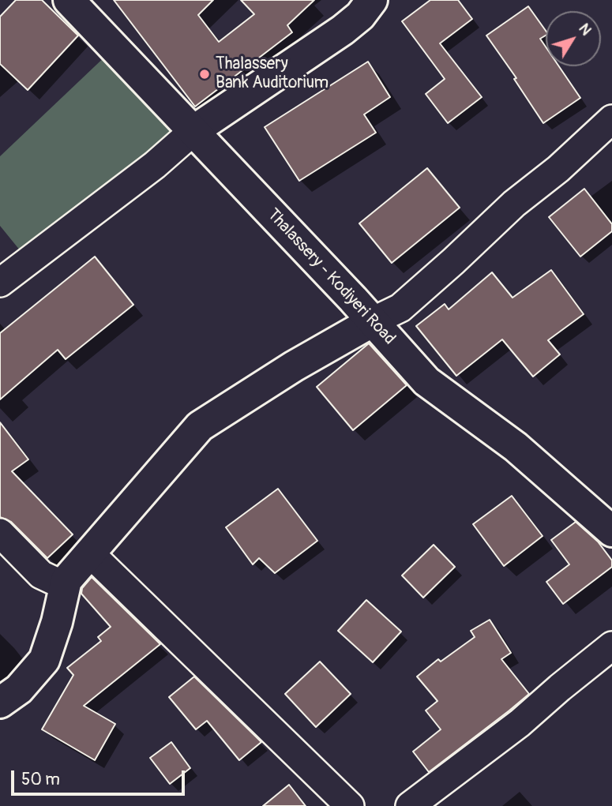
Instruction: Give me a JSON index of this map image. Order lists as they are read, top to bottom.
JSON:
{
  "streets": {
    "street": ["Thalassery - Kodiyeri Road"]
  },
  "places": ["Thalassery Bank Auditorium"],
  "scale_bar": "50 m",
  "north": "top right"
}
